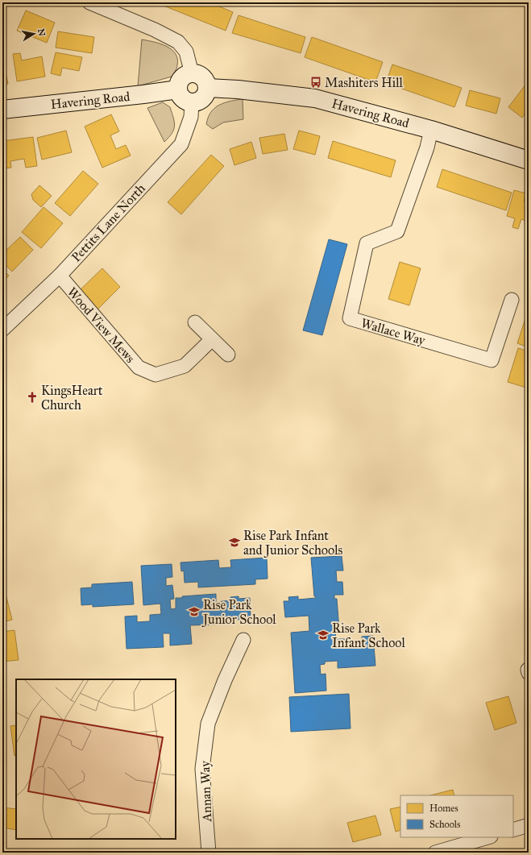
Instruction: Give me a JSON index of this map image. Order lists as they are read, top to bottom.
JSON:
{
  "streets": {
    "main road": ["Havering Road"],
    "street": [
      "Pettits Lane North",
      "Wood View Mews",
      "Wallace Way",
      "Annan Way"
    ]
  },
  "crossings": [
    ["Havering Road", "Pettits Lane North"],
    ["Havering Road", "Wallace Way"],
    ["Pettits Lane North", "Wood View Mews"]
  ],
  "places": {
    "bus stop": ["Mashiters Hill"],
    "church": ["KingsHeart Church"],
    "school or university": ["Rise Park Infant and Junior Schools", "Rise Park Junior School", "Rise Park Infant School"]
  },
  "legend": ["Homes", "Schools"],
  "north": "right"
}
